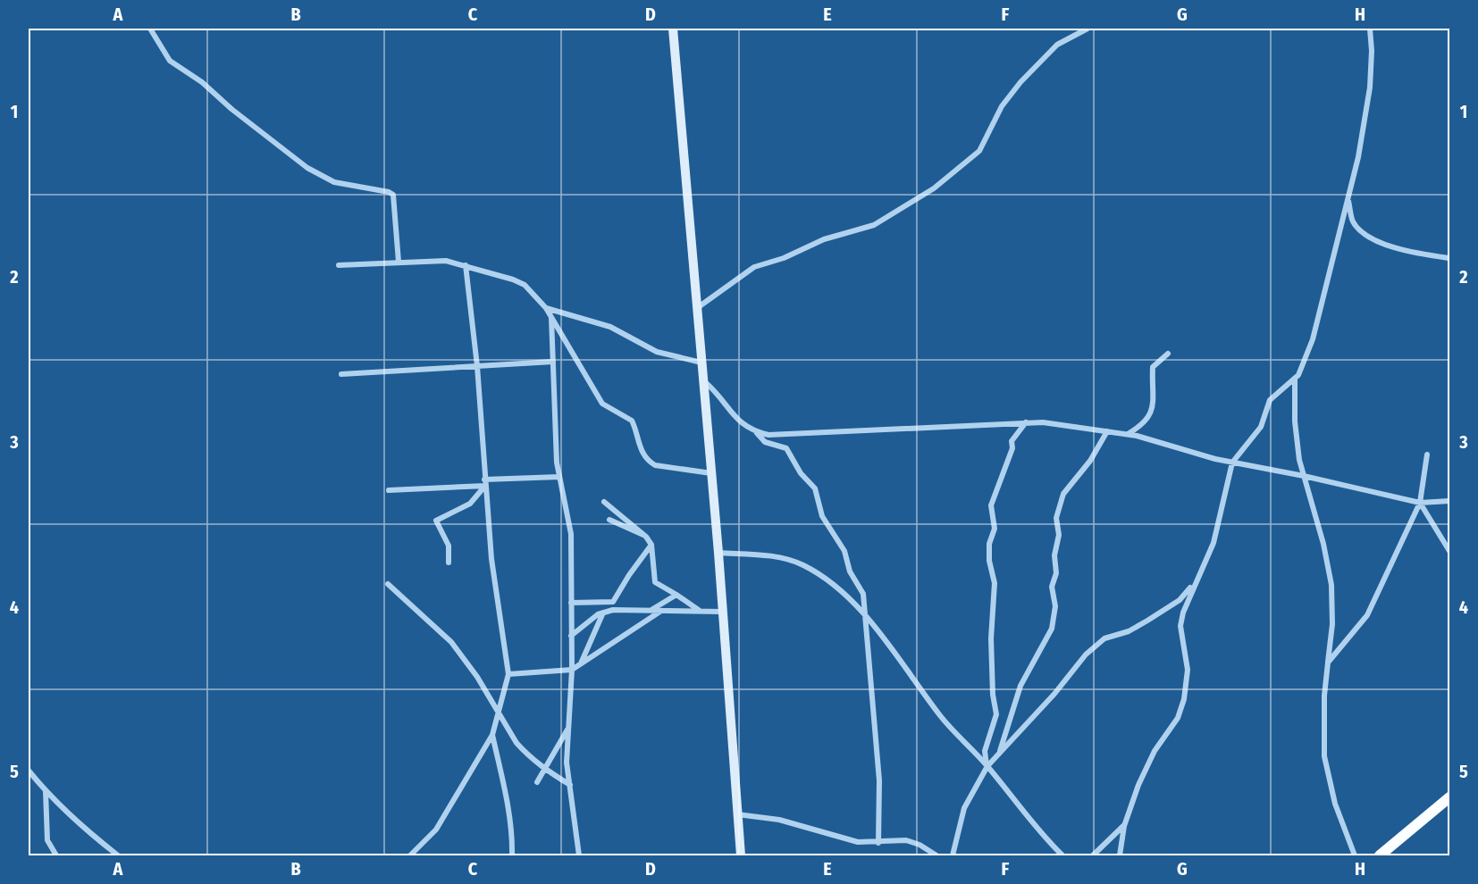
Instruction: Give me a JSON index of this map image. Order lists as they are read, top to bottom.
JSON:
{
  "grid": {
    "columns": [
      "A",
      "B",
      "C",
      "D",
      "E",
      "F",
      "G",
      "H"
    ],
    "rows": [
      "1",
      "2",
      "3",
      "4",
      "5"
    ]
  }
}
